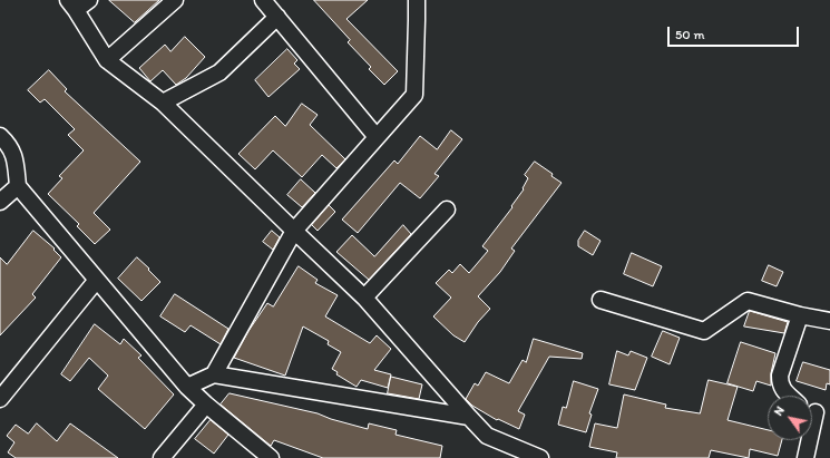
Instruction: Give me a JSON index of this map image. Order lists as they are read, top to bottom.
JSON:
{
  "scale_bar": "50 m",
  "north": "top left"
}
